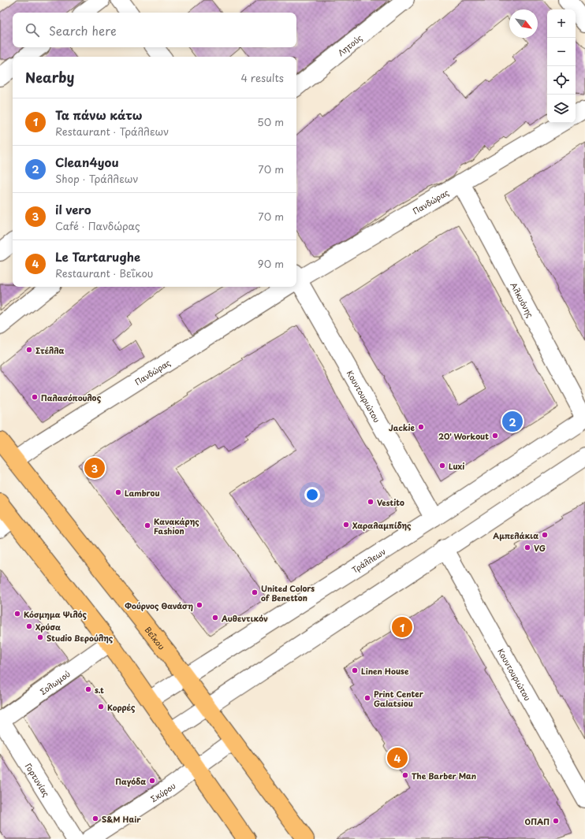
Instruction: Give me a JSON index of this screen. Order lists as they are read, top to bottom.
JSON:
{
  "streets": {
    "main road": ["Βεΐκου"],
    "street": [
      "Λητούς",
      "Πανδώρας",
      "Αλκυόνης",
      "Κουντουριώτου",
      "Τράλλεων",
      "Σολωμού",
      "Γορτυνίας",
      "Σκύρου"
    ]
  },
  "crossings": [
    ["Πανδώρας", "Αλκυόνης"],
    ["Πανδώρας", "Βεΐκου"],
    ["Αλκυόνης", "Τράλλεων"],
    ["Κουντουριώτου", "Τράλλεων"],
    ["Τράλλεων", "Βεΐκου"],
    ["Βεΐκου", "Σκύρου"],
    ["Σολωμού", "Γορτυνίας"]
  ],
  "places": [
    "Στέλλα",
    "Παλασόπουλος",
    "Jackie",
    "20' Workout",
    "Luxi",
    "Lambrou",
    "Vestito",
    "Χαραλαμπίδης",
    "Κανακάρης Fashion",
    "Αμπελάκια",
    "VG",
    "United Colors of Benetton",
    "Φούρνος Θανάση",
    "Κόσμημα Ψιλός",
    "Αυθεντικόν",
    "Χρύσα",
    "Studio Βερούλης",
    "Linen House",
    "s.t",
    "Print Center Galatsiou",
    "Κορρές",
    "The Barber Man",
    "Παγόδα",
    "S&M Hair",
    "ΟΠΑΠ"
  ],
  "north": "bottom right",
  "page": {
    "map_buttons": ["+", "−"],
    "search": "Search here",
    "heading": ["Nearby", "4 results"],
    "list": [
      {
        "mark": "1",
        "name": "Τα πάνω κάτω",
        "note": "Restaurant · Τράλλεων",
        "value": "50 m"
      },
      {
        "mark": "2",
        "name": "Clean4you",
        "note": "Shop · Τράλλεων",
        "value": "70 m"
      },
      {
        "mark": "3",
        "name": "il vero",
        "note": "Café · Πανδώρας",
        "value": "70 m"
      },
      {
        "mark": "4",
        "name": "Le Tartarughe",
        "note": "Restaurant · Βεΐκου",
        "value": "90 m"
      }
    ],
    "pins": [
      "2",
      "3",
      "1",
      "4"
    ]
  }
}
